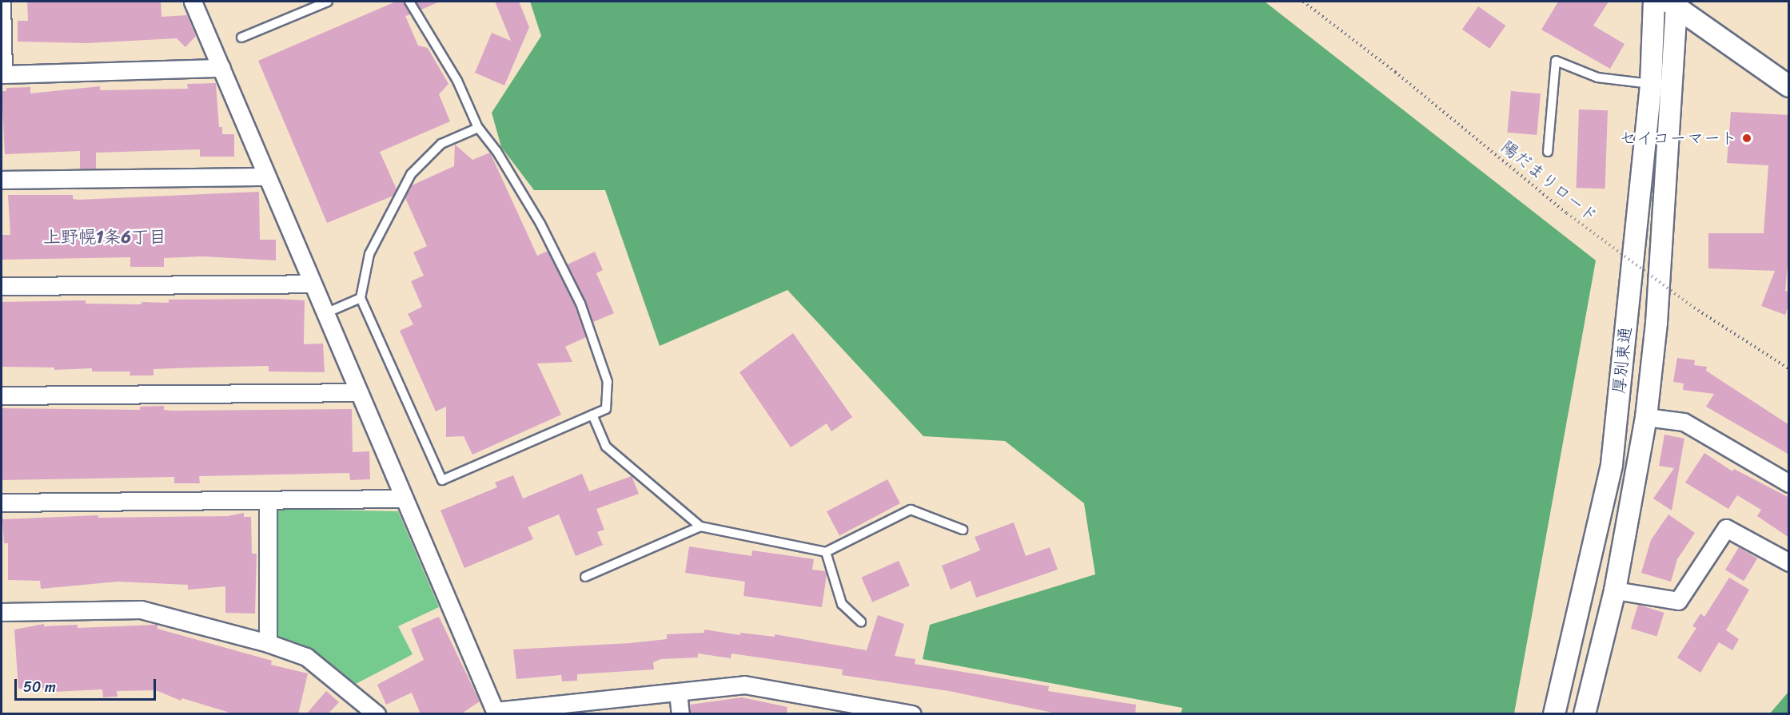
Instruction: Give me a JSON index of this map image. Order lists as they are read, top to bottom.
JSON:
{
  "streets": {
    "street": ["厚別東通"],
    "path": ["陽だまりロード"]
  },
  "districts": ["上野幌1条6丁目"],
  "places": ["セイコーマート"],
  "scale_bar": "50 m"
}
